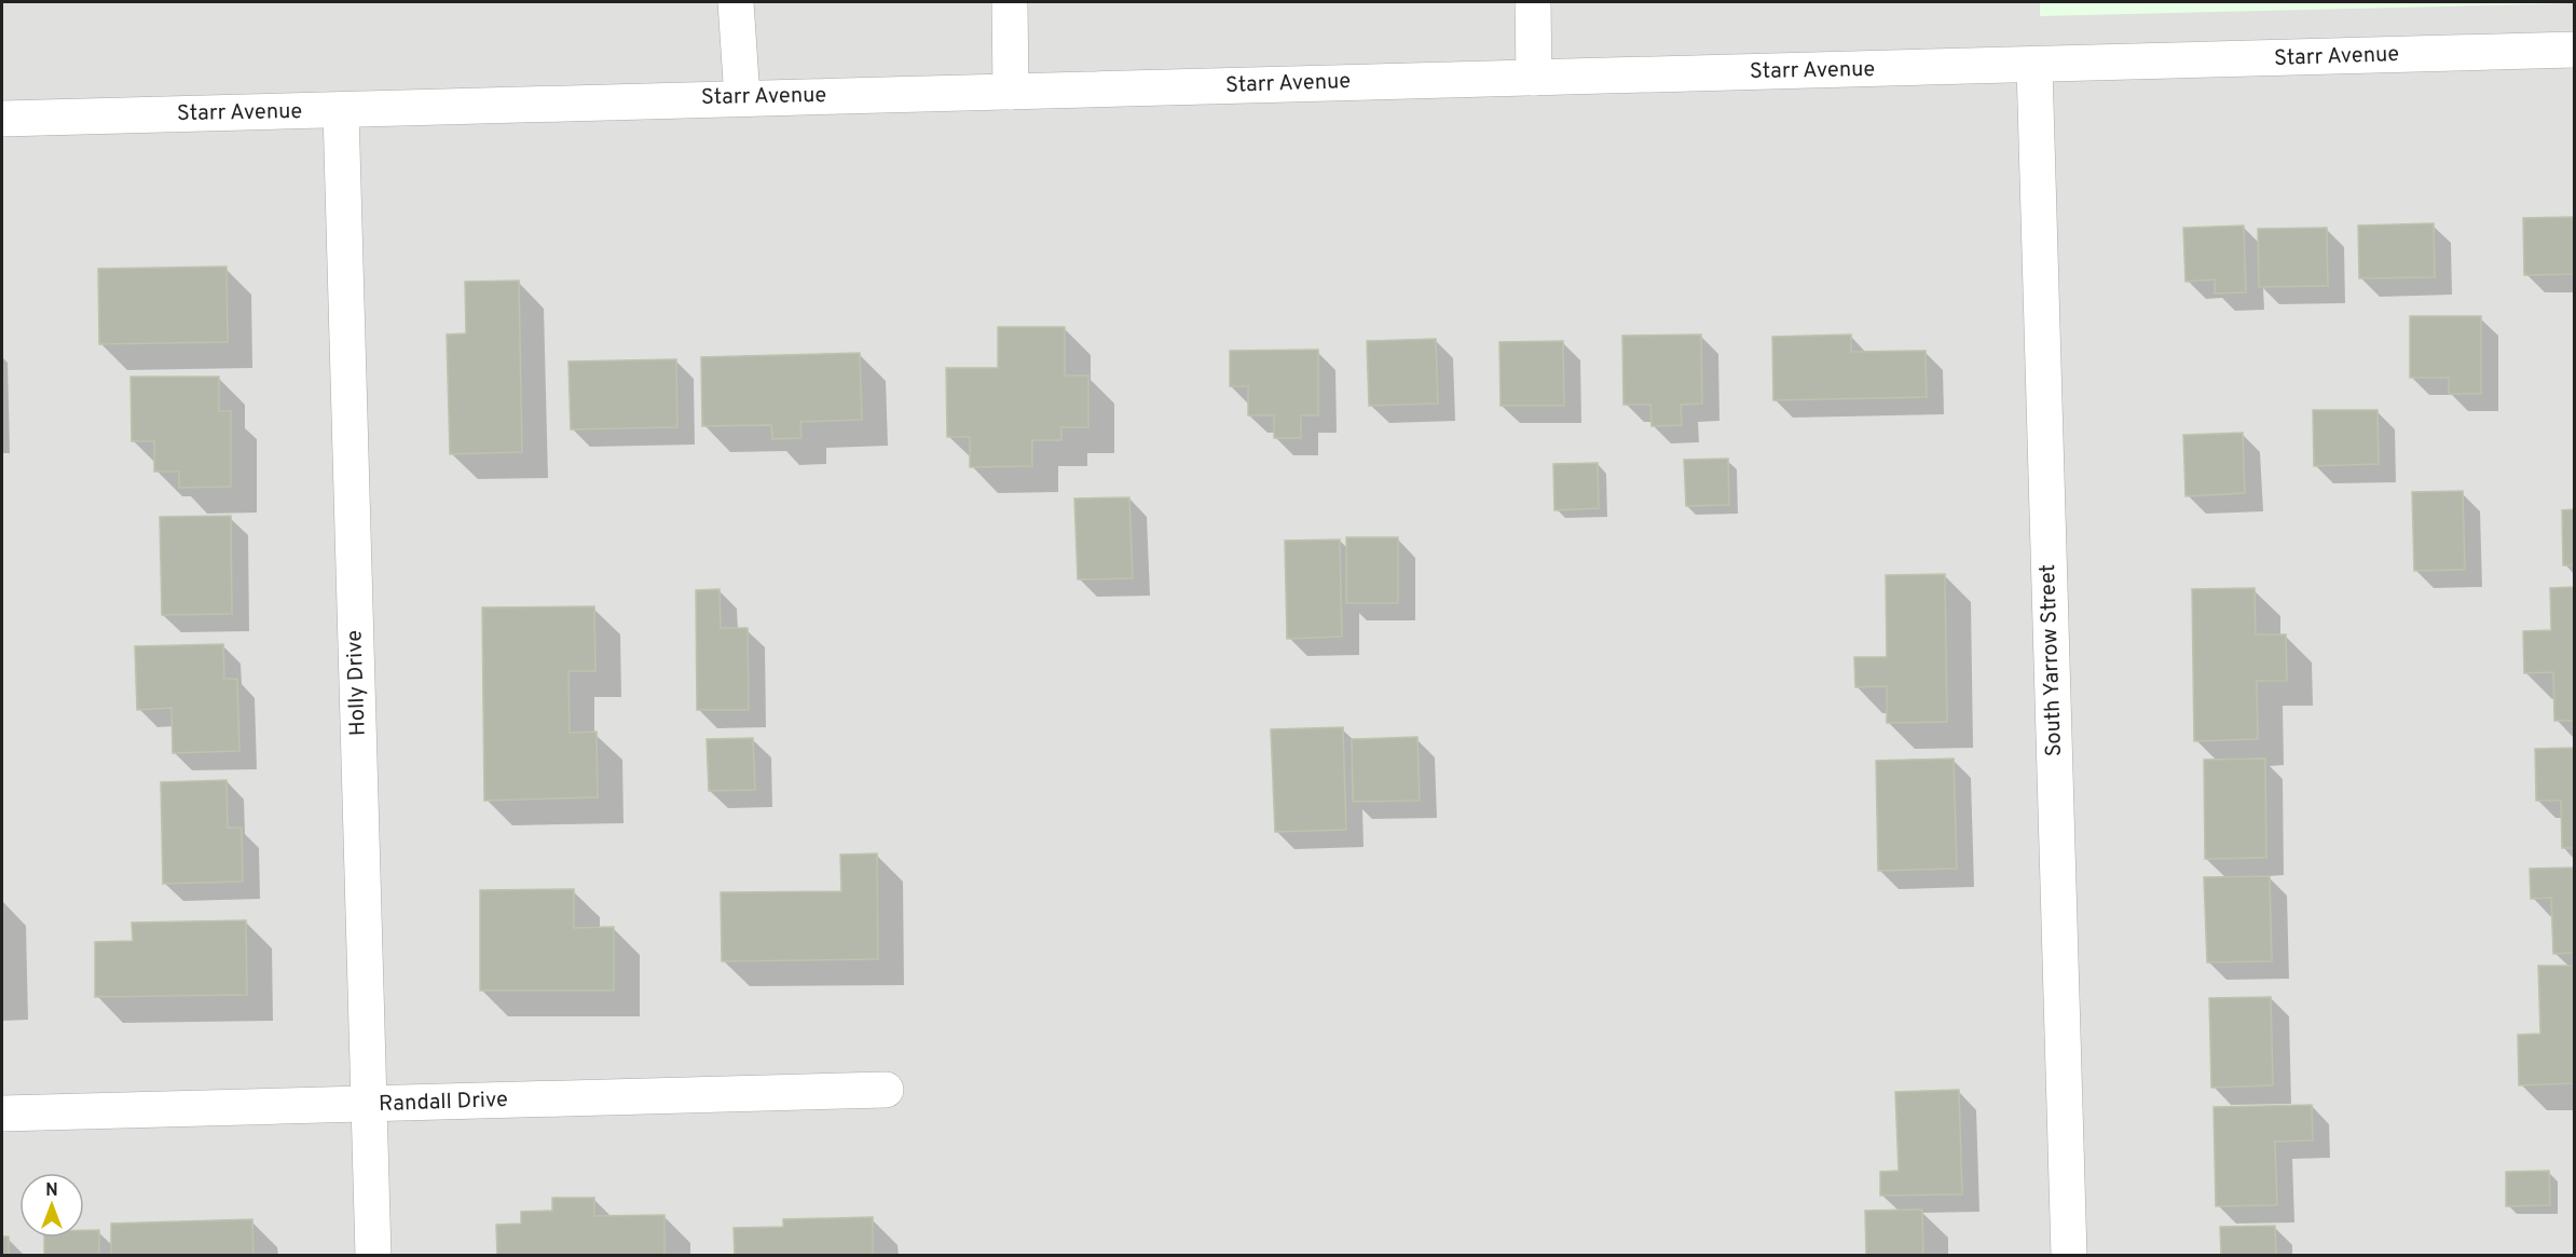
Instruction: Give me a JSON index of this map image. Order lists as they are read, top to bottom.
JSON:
{
  "streets": {
    "street": [
      "Starr Avenue",
      "South Yarrow Street",
      "Holly Drive",
      "Randall Drive"
    ]
  },
  "crossings": [
    ["Starr Avenue", "South Yarrow Street"],
    ["Starr Avenue", "Holly Drive"],
    ["Holly Drive", "Randall Drive"]
  ],
  "north": "top"
}
